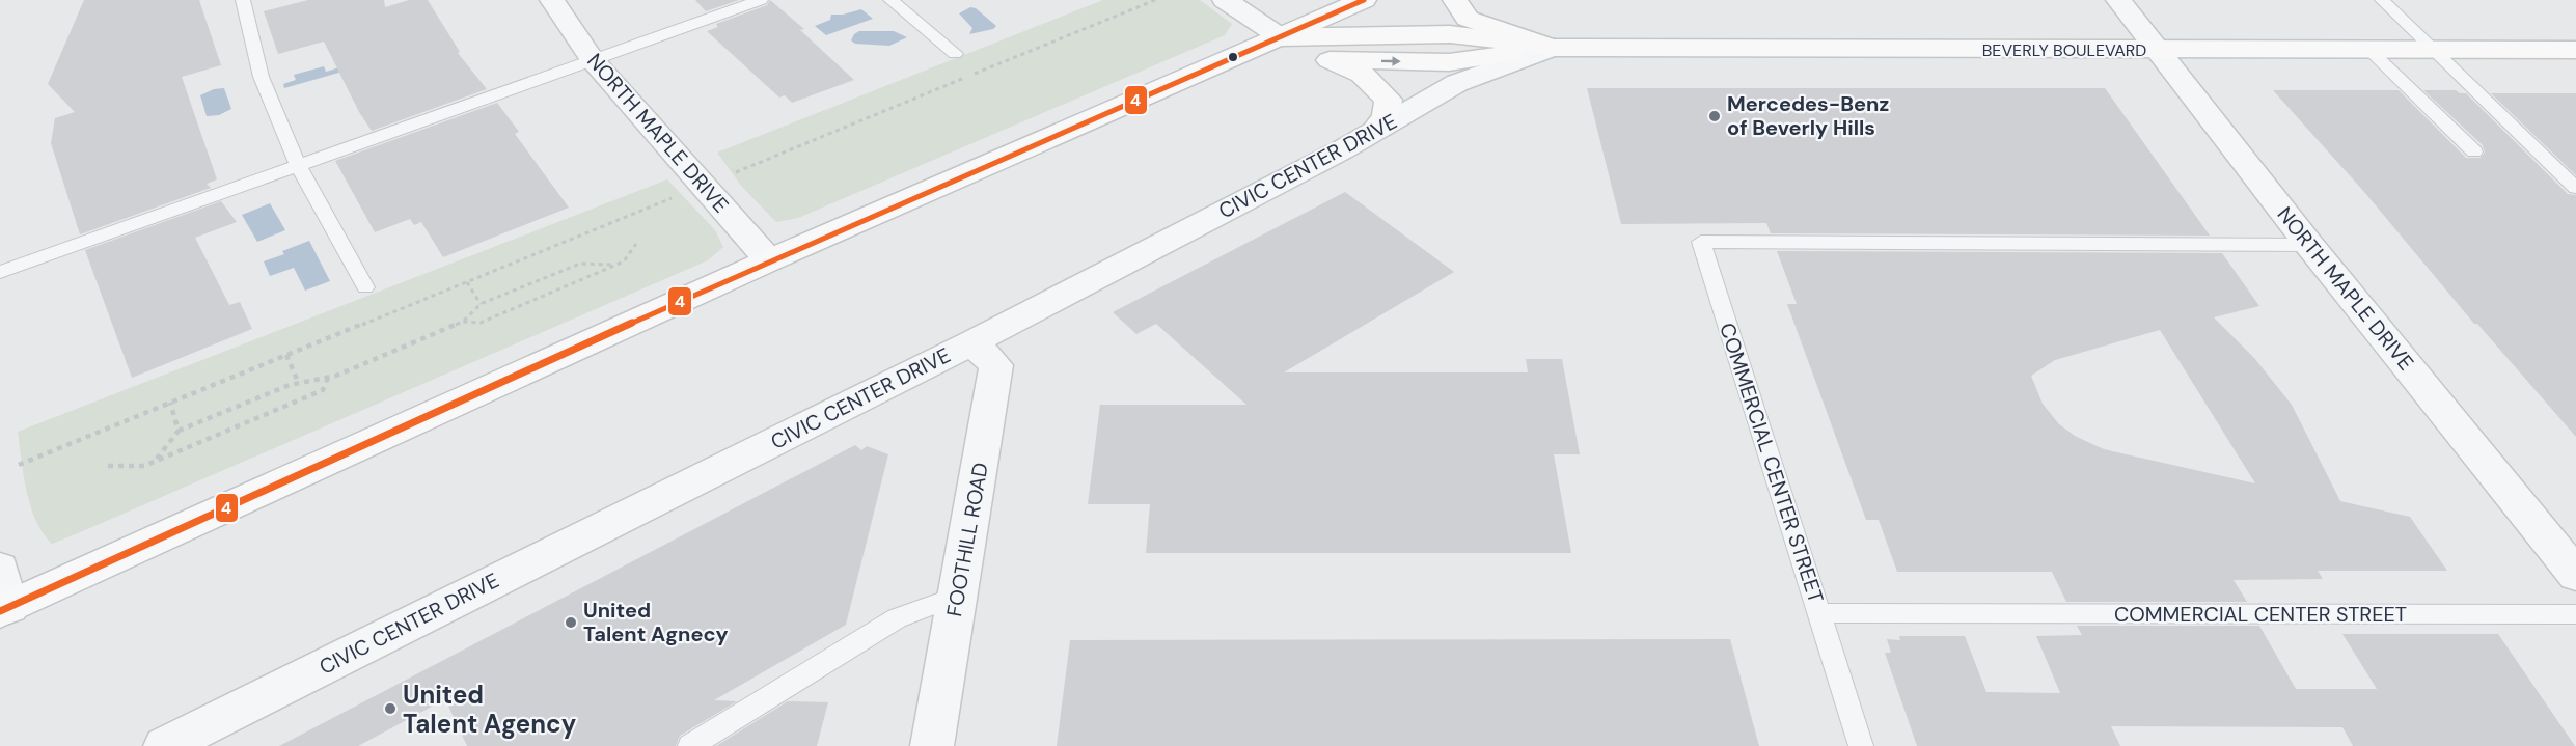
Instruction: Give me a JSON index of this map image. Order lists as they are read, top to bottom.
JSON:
{
  "streets": {
    "main road": ["BEVERLY BOULEVARD"],
    "street": ["NORTH MAPLE DRIVE", "CIVIC CENTER DRIVE", "FOOTHILL ROAD"],
    "lane": ["COMMERCIAL CENTER STREET"]
  },
  "crossings": [
    ["BEVERLY BOULEVARD", "NORTH MAPLE DRIVE"],
    ["NORTH MAPLE DRIVE", "COMMERCIAL CENTER STREET"],
    ["CIVIC CENTER DRIVE", "FOOTHILL ROAD"]
  ],
  "places": ["Mercedes-Benz of Beverly Hills", "United Talent Agnecy", "United Talent Agency"],
  "lines": ["transit line 4"]
}
